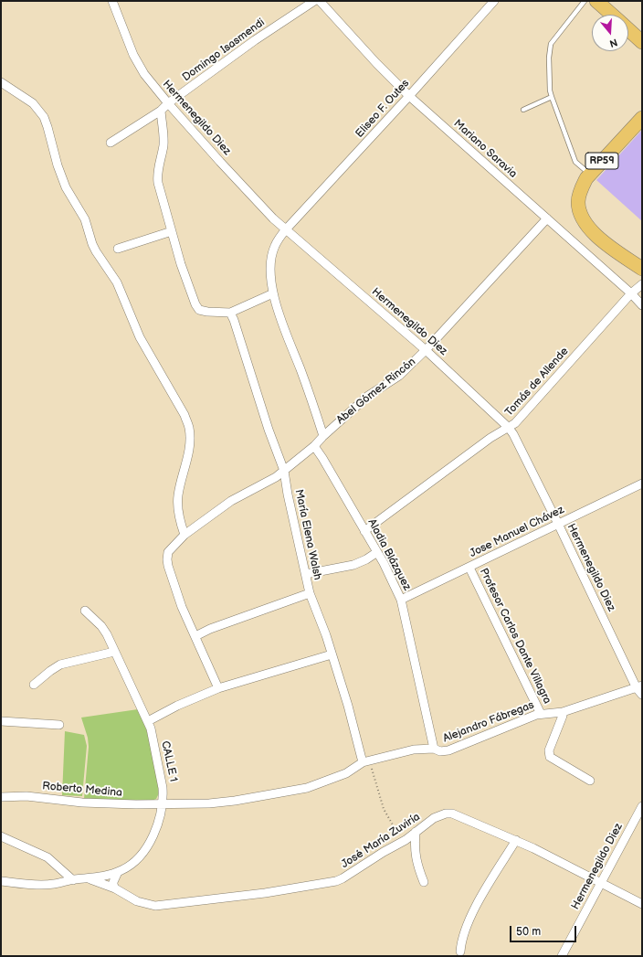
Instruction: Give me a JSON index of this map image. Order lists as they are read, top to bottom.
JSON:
{
  "streets": {
    "main road": ["RP59"],
    "street": [
      "Domingo Isasmendi",
      "Eliseo F. Outes",
      "Hermenegildo Diez",
      "Mariano Saravia",
      "Tomás de Allende",
      "Abel Gómez Rincón",
      "Jose Manuel Chávez",
      "María Elena Walsh",
      "Aladia Blázquez",
      "Profesor Carlos Dante Villagra",
      "Alejandro Fábregas",
      "CALLE 1",
      "Roberto Medina",
      "José María Zuviría"
    ]
  },
  "crossings": [
    ["Domingo Isasmendi", "Hermenegildo Diez"],
    ["Eliseo F. Outes", "Hermenegildo Diez"],
    ["Eliseo F. Outes", "Mariano Saravia"],
    ["Eliseo F. Outes", "Abel Gómez Rincón"],
    ["Hermenegildo Diez", "Tomás de Allende"],
    ["Hermenegildo Diez", "Abel Gómez Rincón"],
    ["Hermenegildo Diez", "Jose Manuel Chávez"],
    ["Hermenegildo Diez", "Alejandro Fábregas"],
    ["Hermenegildo Diez", "José María Zuviría"],
    ["Mariano Saravia", "Tomás de Allende"],
    ["Mariano Saravia", "Abel Gómez Rincón"],
    ["Tomás de Allende", "Aladia Blázquez"],
    ["Abel Gómez Rincón", "María Elena Walsh"],
    ["Abel Gómez Rincón", "Aladia Blázquez"],
    ["Jose Manuel Chávez", "Aladia Blázquez"],
    ["Jose Manuel Chávez", "Profesor Carlos Dante Villagra"],
    ["María Elena Walsh", "Alejandro Fábregas"],
    ["Aladia Blázquez", "Alejandro Fábregas"],
    ["Profesor Carlos Dante Villagra", "Alejandro Fábregas"],
    ["Alejandro Fábregas", "CALLE 1"],
    ["Alejandro Fábregas", "Roberto Medina"],
    ["CALLE 1", "Roberto Medina"],
    ["CALLE 1", "José María Zuviría"]
  ],
  "scale_bar": "50 m",
  "north": "bottom"
}
